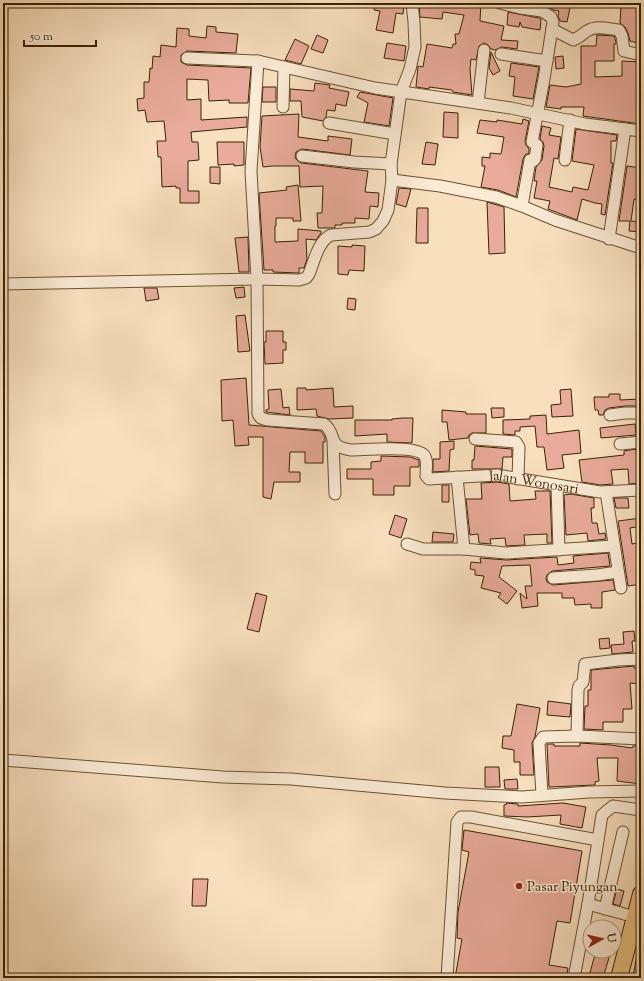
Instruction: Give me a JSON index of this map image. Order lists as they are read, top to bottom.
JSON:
{
  "streets": {
    "street": ["Jalan Wonosari"]
  },
  "places": ["Pasar Piyungan"],
  "scale_bar": "50 m",
  "north": "right"
}
